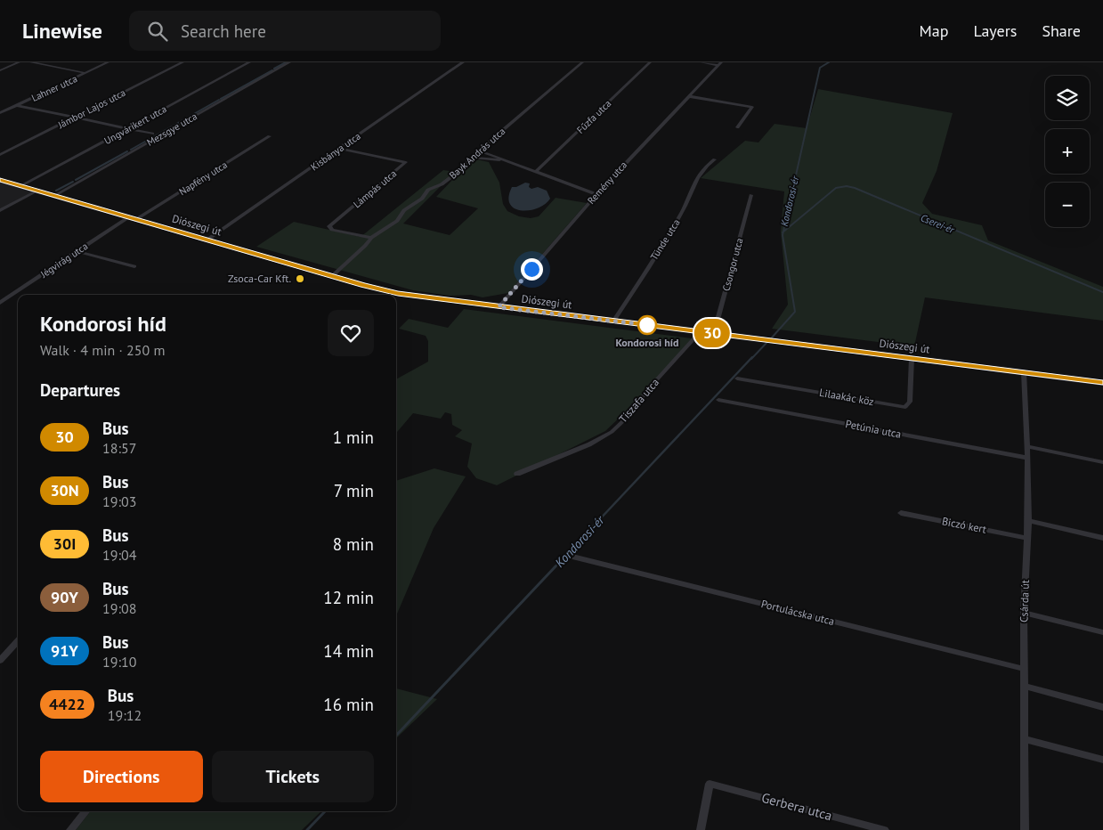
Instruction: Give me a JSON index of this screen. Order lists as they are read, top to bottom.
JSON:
{
  "streets": {
    "main road": ["Diószegi út"],
    "street": [
      "Lahner utca",
      "Jámbor Lajos utca",
      "Fűzfa utca",
      "Ungvárikert utca",
      "Mezsgye utca",
      "Kisbánya utca",
      "Bayk András utca",
      "Napfény utca",
      "Remény utca",
      "Lámpás utca",
      "Tünde utca",
      "Jégvirág utca",
      "Csongor utca",
      "Lilaakác köz",
      "Tiszafa utca",
      "Petúnia utca",
      "Biczó kert",
      "Csárda út",
      "Portulácska utca",
      "Gerbera utca"
    ]
  },
  "crossings": [
    ["Ungvárikert utca", "Diószegi út"],
    ["Mezsgye utca", "Diószegi út"],
    ["Kisbánya utca", "Lámpás utca"],
    ["Kisbánya utca", "Diószegi út"],
    ["Bayk András utca", "Lámpás utca"],
    ["Bayk András utca", "Diószegi út"],
    ["Napfény utca", "Diószegi út"],
    ["Napfény utca", "Jégvirág utca"],
    ["Remény utca", "Diószegi út"],
    ["Diószegi út", "Tünde utca"],
    ["Diószegi út", "Jégvirág utca"],
    ["Diószegi út", "Csongor utca"],
    ["Diószegi út", "Lilaakác köz"],
    ["Diószegi út", "Tiszafa utca"],
    ["Diószegi út", "Csárda út"],
    ["Petúnia utca", "Csárda út"],
    ["Biczó kert", "Csárda út"],
    ["Csárda út", "Portulácska utca"]
  ],
  "water": ["Kondorosi-ér", "Cserei-ér"],
  "places": ["Zsoca-Car Kft.", "Kondorosi híd"],
  "lines": ["bus line 30"],
  "page": {
    "header": "Linewise",
    "search": "Search here",
    "nav": ["Map", "Layers", "Share"],
    "on_map": "30",
    "map_buttons": ["+", "−"],
    "heading": [
      ["Kondorosi híd", "Walk · 4 min · 250 m"],
      "Departures"
    ],
    "list": [
      {
        "mark": "30",
        "name": "Bus",
        "note": "18:57",
        "value": "1 min"
      },
      {
        "mark": "30N",
        "name": "Bus",
        "note": "19:03",
        "value": "7 min"
      },
      {
        "mark": "30I",
        "name": "Bus",
        "note": "19:04",
        "value": "8 min"
      },
      {
        "mark": "90Y",
        "name": "Bus",
        "note": "19:08",
        "value": "12 min"
      },
      {
        "mark": "91Y",
        "name": "Bus",
        "note": "19:10",
        "value": "14 min"
      },
      {
        "mark": "4422",
        "name": "Bus",
        "note": "19:12",
        "value": "16 min"
      }
    ],
    "buttons": ["Directions", "Tickets"]
  }
}
